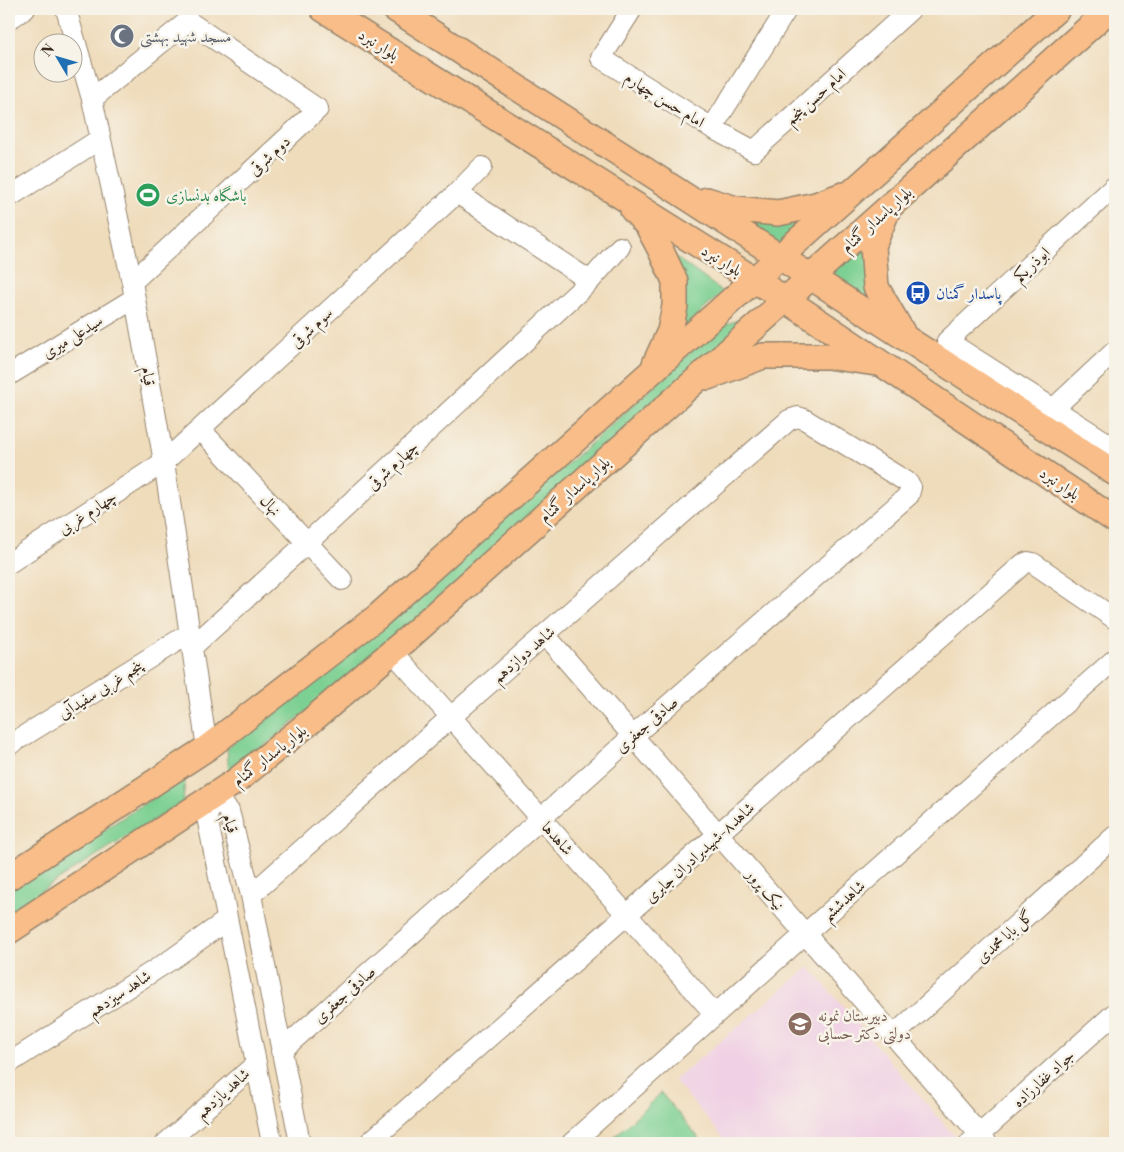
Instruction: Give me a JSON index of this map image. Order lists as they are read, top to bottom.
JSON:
{
  "streets": {
    "main road": ["بلوار نبرد", "بلوار پاسدار گمنام"],
    "street": [
      "امام حسن پنجم",
      "امام حسن چهارم",
      "دوم شرقی",
      "ابوذر یکم",
      "سوم شرقی",
      "سیدعلی میری",
      "قیام",
      "چهارم شرقی",
      "نهال",
      "چهارم غربی",
      "شاهد دوازدهم",
      "پنجم غربی سفیدآبی",
      "صادقی جعفری",
      "شاهدها",
      "شاهد۸-شهیدبرادران جابری",
      "نیک پرور",
      "شاهدششم",
      "گل بابا محمدی",
      "شاهد سیزدهم",
      "جواد غفارزاده",
      "شاهد یازدهم"
    ]
  },
  "crossings": [
    ["بلوار نبرد", "بلوار پاسدار گمنام"],
    ["امام حسن پنجم", "امام حسن چهارم"],
    ["دوم شرقی", "سیدعلی میری"],
    ["دوم شرقی", "قیام"],
    ["بلوار پاسدار گمنام", "قیام"],
    ["سوم شرقی", "قیام"],
    ["سوم شرقی", "نهال"],
    ["سوم شرقی", "چهارم غربی"],
    ["سیدعلی میری", "قیام"],
    ["قیام", "چهارم شرقی"],
    ["قیام", "چهارم غربی"],
    ["قیام", "شاهد دوازدهم"],
    ["قیام", "پنجم غربی سفیدآبی"],
    ["قیام", "صادقی جعفری"],
    ["قیام", "شاهد سیزدهم"],
    ["قیام", "شاهد یازدهم"],
    ["چهارم شرقی", "نهال"],
    ["چهارم شرقی", "پنجم غربی سفیدآبی"],
    ["شاهد دوازدهم", "صادقی جعفری"],
    ["شاهد دوازدهم", "شاهدها"],
    ["شاهد دوازدهم", "نیک پرور"],
    ["صادقی جعفری", "شاهدها"],
    ["صادقی جعفری", "نیک پرور"],
    ["شاهدها", "شاهد۸-شهیدبرادران جابری"],
    ["شاهدها", "شاهدششم"],
    ["شاهد۸-شهیدبرادران جابری", "نیک پرور"],
    ["نیک پرور", "شاهدششم"],
    ["نیک پرور", "گل بابا محمدی"],
    ["نیک پرور", "جواد غفارزاده"]
  ],
  "places": {
    "mosque": ["مسجد شهید بهشتی"],
    "sports": ["باشگاه بدنسازی"],
    "bus stop": ["پاسدار گمنان"],
    "school or university": ["دبیرستان نمونه دولتی دکتر حسابی"]
  },
  "north": "top left"
}
